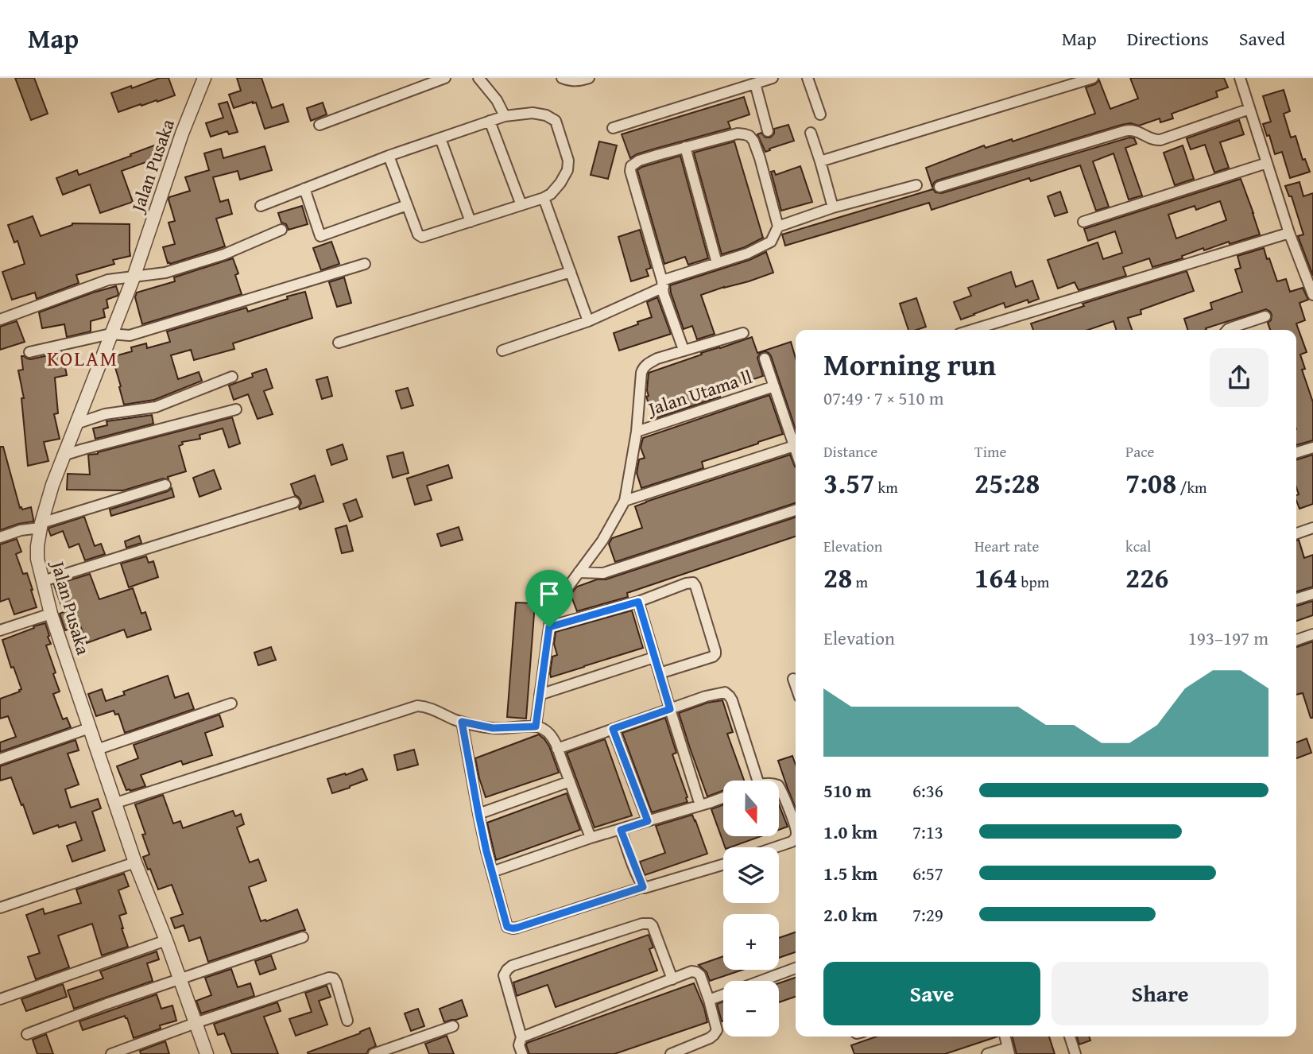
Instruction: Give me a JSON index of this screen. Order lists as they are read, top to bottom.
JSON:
{
  "streets": {
    "street": ["Jalan Pusaka", "Jalan Utama ll"]
  },
  "districts": ["KOLAM"],
  "north": "bottom",
  "page": {
    "header": "Map",
    "nav": ["Map", "Directions", "Saved"],
    "heading": ["Morning run", "07:49 · 7 × 510 m"],
    "stats": [
      ["Distance", "3.57 km"],
      ["Time", "25:28"],
      ["Pace", "7:08 /km"],
      ["Elevation", "28 m"],
      ["Heart rate", "164 bpm"],
      ["kcal", "226"]
    ],
    "chart": ["Elevation", "193–197 m"],
    "list": [
      {
        "name": "510 m",
        "note": "6:36"
      },
      {
        "name": "1.0 km",
        "note": "7:13"
      },
      {
        "name": "1.5 km",
        "note": "6:57"
      },
      {
        "name": "2.0 km",
        "note": "7:29"
      }
    ],
    "map_buttons": ["+", "−"],
    "buttons": ["Save", "Share"]
  }
}
